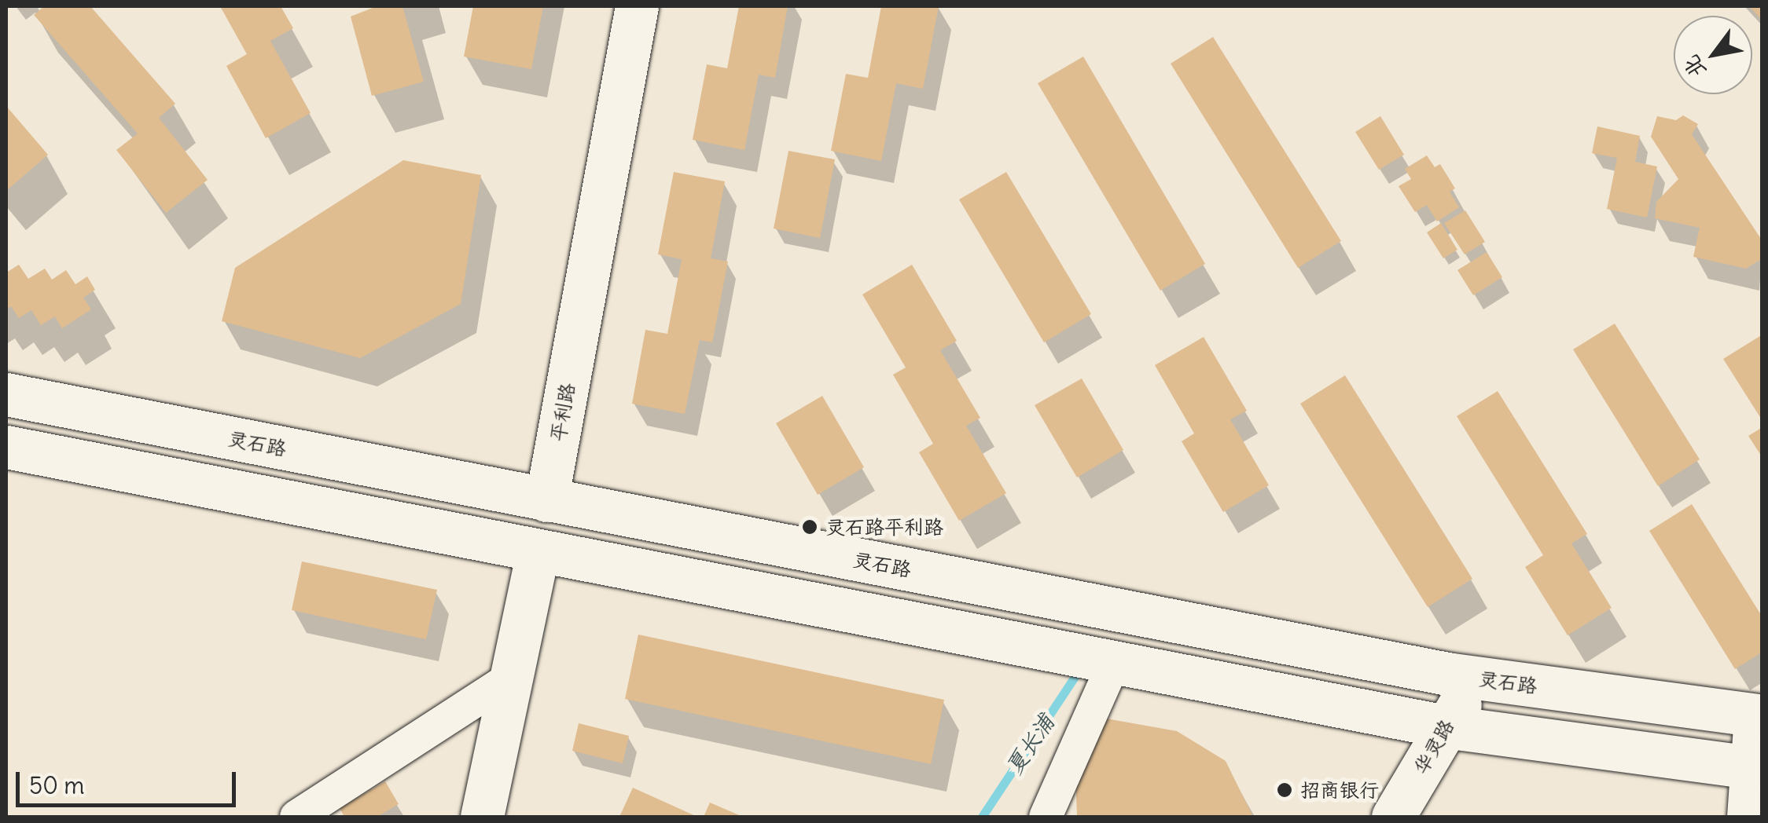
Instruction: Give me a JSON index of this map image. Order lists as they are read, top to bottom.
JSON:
{
  "streets": {
    "main road": ["平利路", "灵石路", "华灵路"]
  },
  "crossings": [
    ["平利路", "灵石路"],
    ["灵石路", "华灵路"]
  ],
  "water": ["夏长浦"],
  "places": ["灵石路平利路", "招商银行"],
  "scale_bar": "50 m",
  "north": "bottom left"
}
